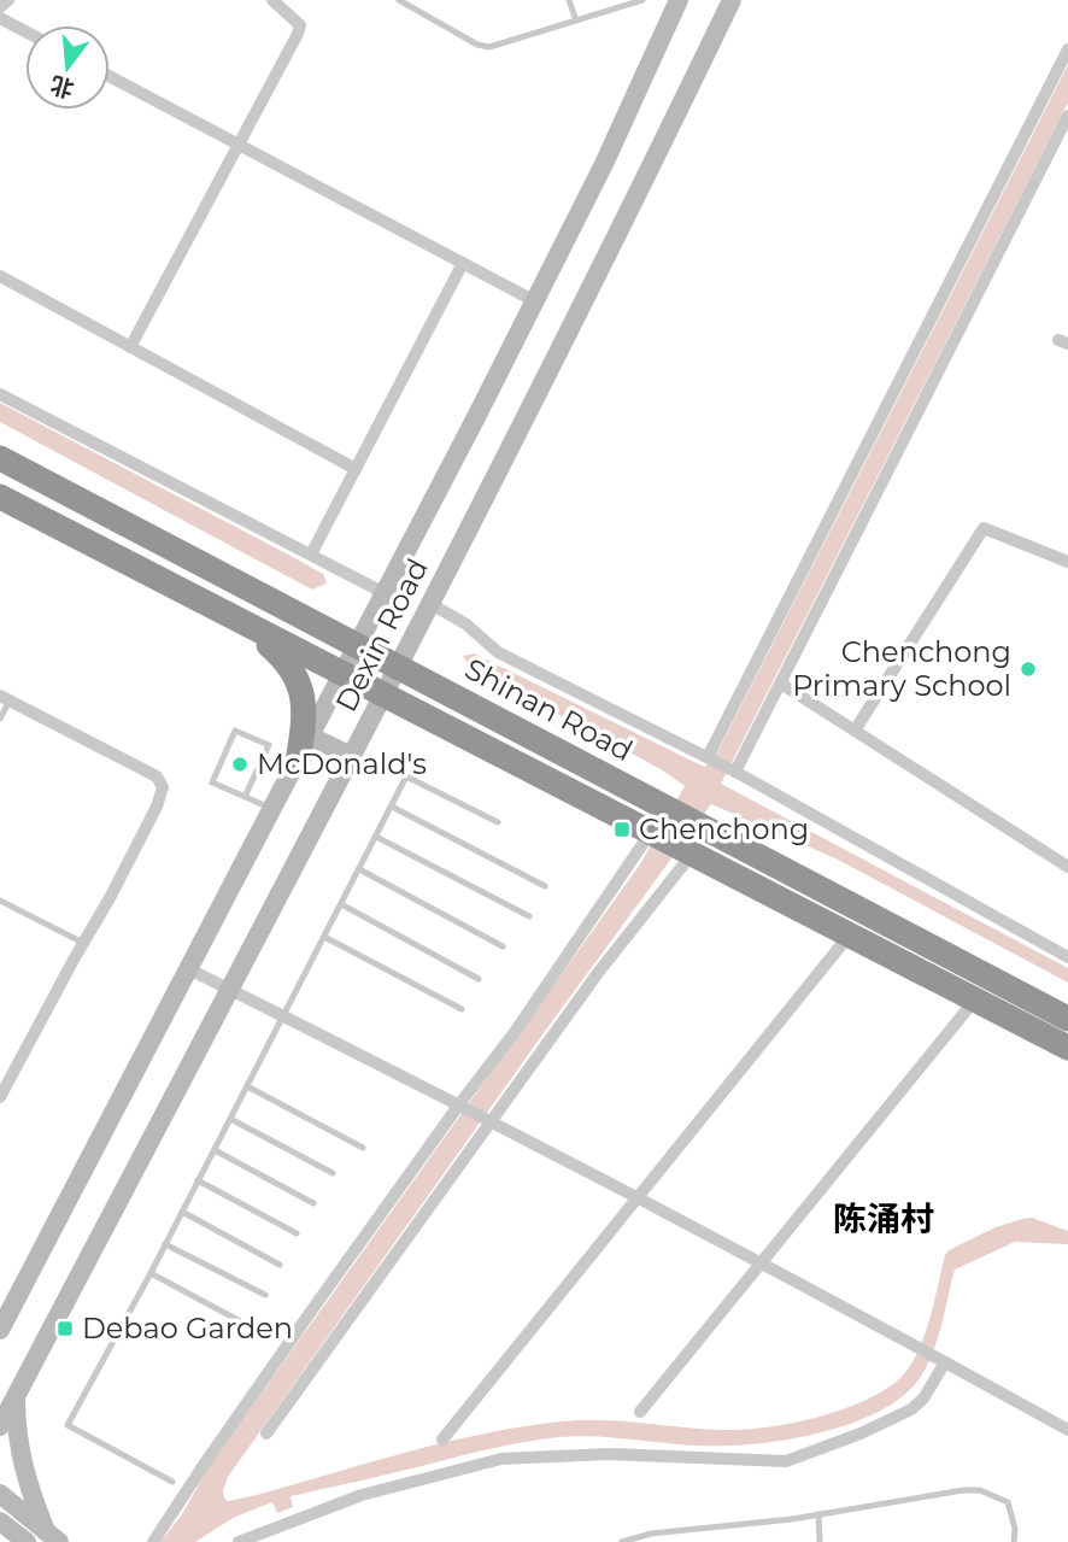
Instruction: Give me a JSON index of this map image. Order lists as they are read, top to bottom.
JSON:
{
  "streets": {
    "highway": ["Shinan Road"],
    "main road": ["Dexin Road"]
  },
  "crossings": [
    ["Dexin Road", "Shinan Road"]
  ],
  "districts": ["陈涌村"],
  "places": {
    "other": ["Chenchong Primary School", "McDonald's"],
    "transit": ["Chenchong", "Debao Garden"]
  },
  "north": "bottom"
}
